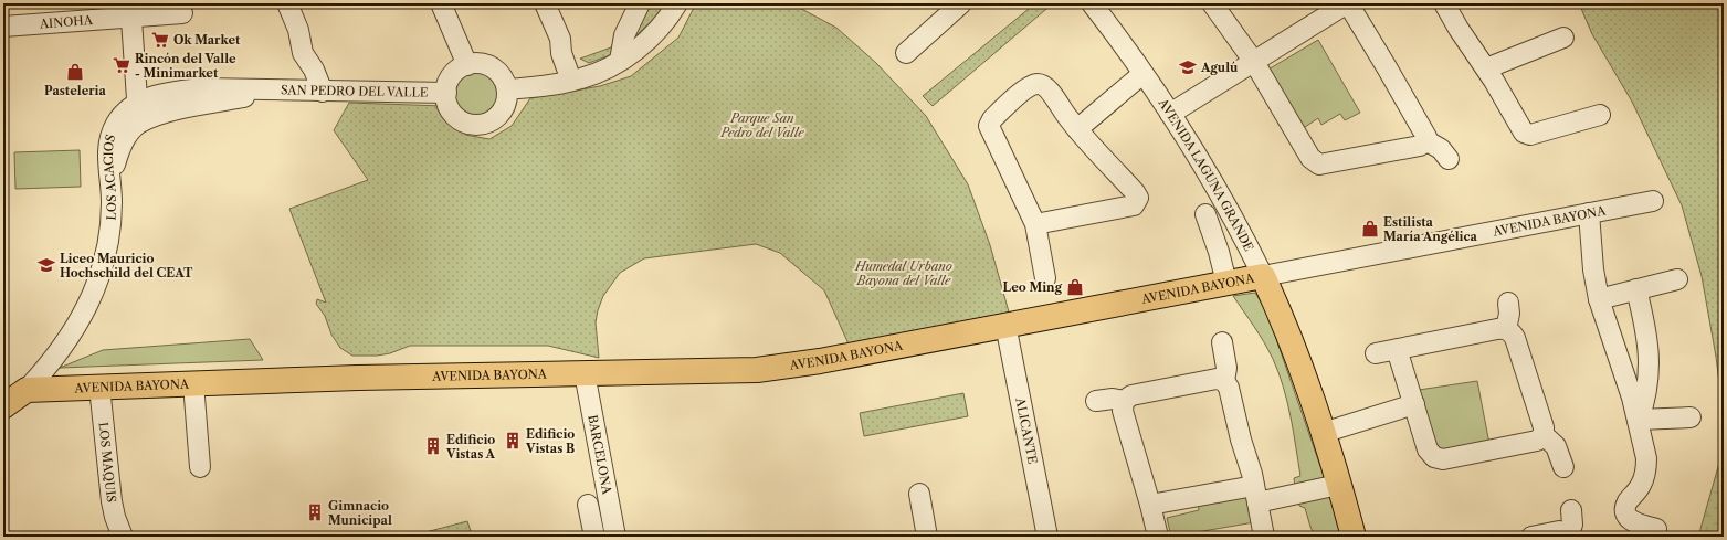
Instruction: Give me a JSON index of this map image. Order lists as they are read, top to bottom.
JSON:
{
  "streets": {
    "main road": ["AVENIDA LAGUNA GRANDE", "LOS ACACIOS", "AVENIDA BAYONA"],
    "street": [
      "AINOHA",
      "SAN PEDRO DEL VALLE",
      "ALICANTE",
      "BARCELONA",
      "LOS MAQUIS"
    ]
  },
  "crossings": [
    ["SAN PEDRO DEL VALLE", "LOS ACACIOS"],
    ["AVENIDA LAGUNA GRANDE", "AVENIDA BAYONA"],
    ["LOS ACACIOS", "AVENIDA BAYONA"],
    ["AVENIDA BAYONA", "ALICANTE"],
    ["AVENIDA BAYONA", "BARCELONA"],
    ["AVENIDA BAYONA", "LOS MAQUIS"]
  ],
  "parks": ["Parque San Pedro del Valle", "Humedal Urbano Bayona del Valle"],
  "places": {
    "supermarket": ["Ok Market", "Rincón del Valle - Minimarket"],
    "school or university": ["Agulú", "Liceo Mauricio Hochschild del CEAT"],
    "shop": ["Pasteleria", "Estilista María Angélica", "Leo Ming"],
    "building": ["Edificio Vistas B", "Edificio Vistas A", "Gimnacio Municipal"]
  }
}
